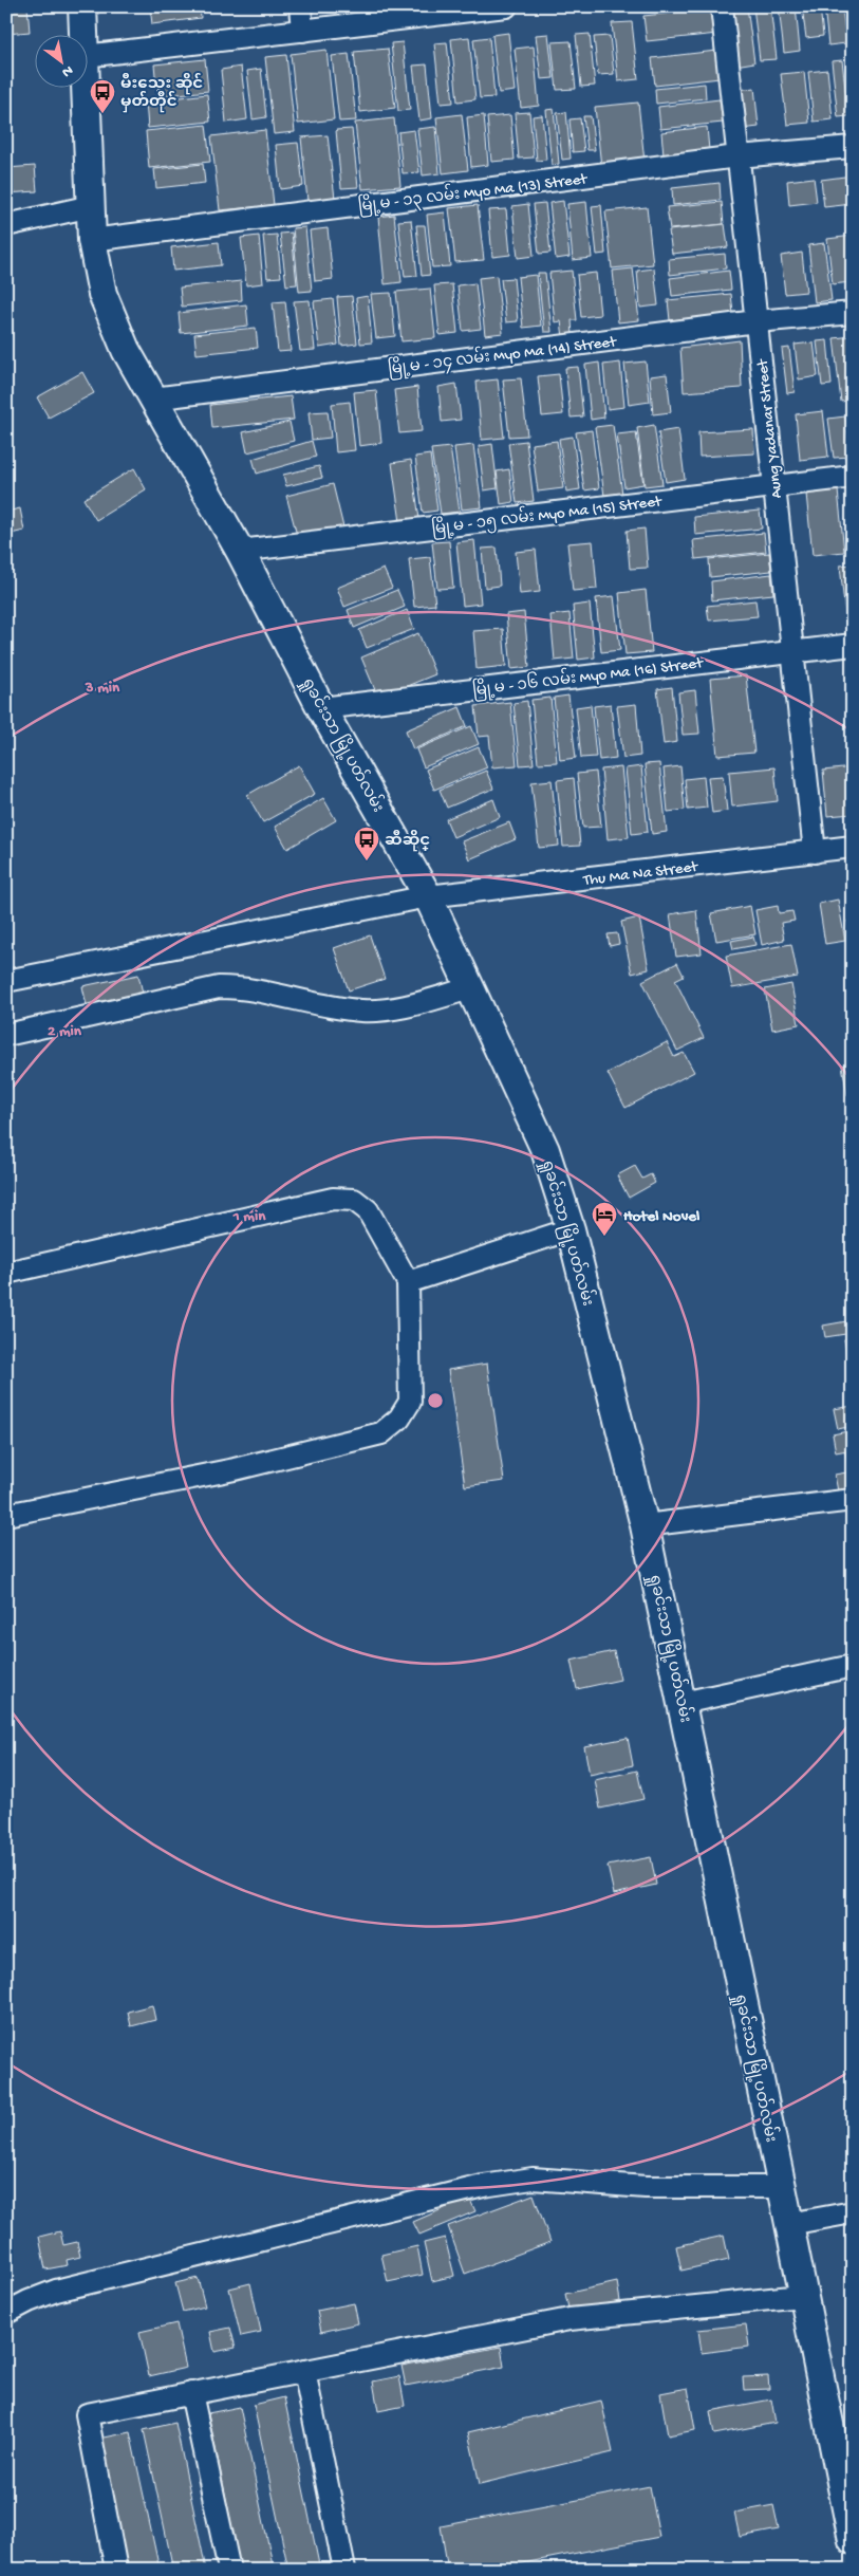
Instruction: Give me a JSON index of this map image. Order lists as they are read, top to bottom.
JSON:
{
  "streets": {
    "main road": ["ရှုခင်းသာ မြို့ပတ်လမ်း"],
    "street": [
      "မြို့မ - ၁၃ လမ်း Myo Ma (13) Street",
      "မြို့မ - ၁၄ လမ်း Myo Ma (14) Street",
      "Aung Yadanar Street",
      "မြို့မ - ၁၅ လမ်း Myo Ma (15) Street",
      "မြို့မ - ၁၆ လမ်း Myo Ma (16) Street",
      "Thu Ma Na Street"
    ]
  },
  "crossings": [
    ["မြို့မ - ၁၃ လမ်း Myo Ma (13) Street", "Aung Yadanar Street"],
    ["မြို့မ - ၁၃ လမ်း Myo Ma (13) Street", "ရှုခင်းသာ မြို့ပတ်လမ်း"],
    ["မြို့မ - ၁၄ လမ်း Myo Ma (14) Street", "Aung Yadanar Street"],
    ["မြို့မ - ၁၄ လမ်း Myo Ma (14) Street", "ရှုခင်းသာ မြို့ပတ်လမ်း"],
    ["Aung Yadanar Street", "မြို့မ - ၁၅ လမ်း Myo Ma (15) Street"],
    ["Aung Yadanar Street", "မြို့မ - ၁၆ လမ်း Myo Ma (16) Street"],
    ["Aung Yadanar Street", "Thu Ma Na Street"],
    ["မြို့မ - ၁၅ လမ်း Myo Ma (15) Street", "ရှုခင်းသာ မြို့ပတ်လမ်း"],
    ["မြို့မ - ၁၆ လမ်း Myo Ma (16) Street", "ရှုခင်းသာ မြို့ပတ်လမ်း"],
    ["ရှုခင်းသာ မြို့ပတ်လမ်း", "Thu Ma Na Street"]
  ],
  "places": {
    "bus stop": ["မီးသွေး ဆိုင် မှတ်တိုင်", "ဆီဆိုင္"],
    "hotel": ["Hotel Novel"]
  },
  "north": "bottom right",
  "rings": ["3 min", "2 min", "1 min"]
}
